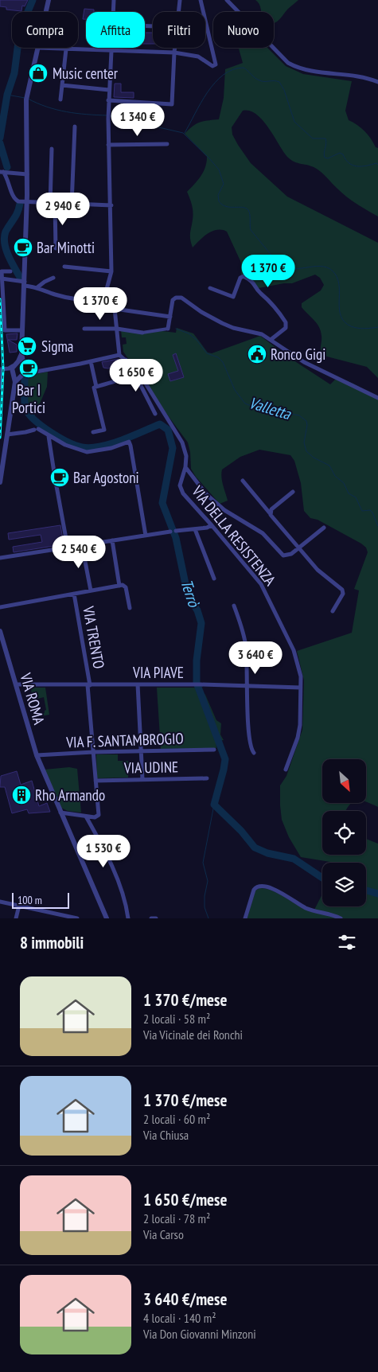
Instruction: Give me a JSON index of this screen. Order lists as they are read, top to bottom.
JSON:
{
  "streets": {
    "street": [
      "VIA DELLA RESISTENZA",
      "VIA TRENTO",
      "VIA PIAVE",
      "VIA ROMA",
      "VIA F. SANTAMBROGIO",
      "VIA UDINE"
    ]
  },
  "crossings": [
    ["VIA DELLA RESISTENZA", "VIA PIAVE"],
    ["VIA TRENTO", "VIA PIAVE"],
    ["VIA TRENTO", "VIA F. SANTAMBROGIO"],
    ["VIA TRENTO", "VIA UDINE"],
    ["VIA PIAVE", "VIA ROMA"],
    ["VIA ROMA", "VIA F. SANTAMBROGIO"]
  ],
  "water": ["Valletta", "Terrò"],
  "places": {
    "shop": ["Music center"],
    "cafe": ["Bar Minotti", "Bar I Portici", "Bar Agostoni"],
    "supermarket": ["Sigma"],
    "public building": ["Ronco Gigi"],
    "building": ["Rho Armando"]
  },
  "scale_bar": "100 m",
  "north": "bottom right",
  "page": {
    "chip": [
      "Compra",
      "Affitta",
      "Filtri",
      "Nuovo"
    ],
    "price": [
      "1 340 €",
      "2 940 €",
      "1 370 €",
      "1 370 €",
      "1 650 €",
      "2 540 €",
      "3 640 €",
      "1 530 €"
    ],
    "scale": "100 m",
    "heading": "8 immobili",
    "list": [
      {
        "name": "1 370 €/mese",
        "note": "2 locali · 58 m² · Via Vicinale dei Ronchi"
      },
      {
        "name": "1 370 €/mese",
        "note": "2 locali · 60 m² · Via Chiusa"
      },
      {
        "name": "1 650 €/mese",
        "note": "2 locali · 78 m² · Via Carso"
      },
      {
        "name": "3 640 €/mese",
        "note": "4 locali · 140 m² · Via Don Giovanni Minzoni"
      }
    ]
  }
}
